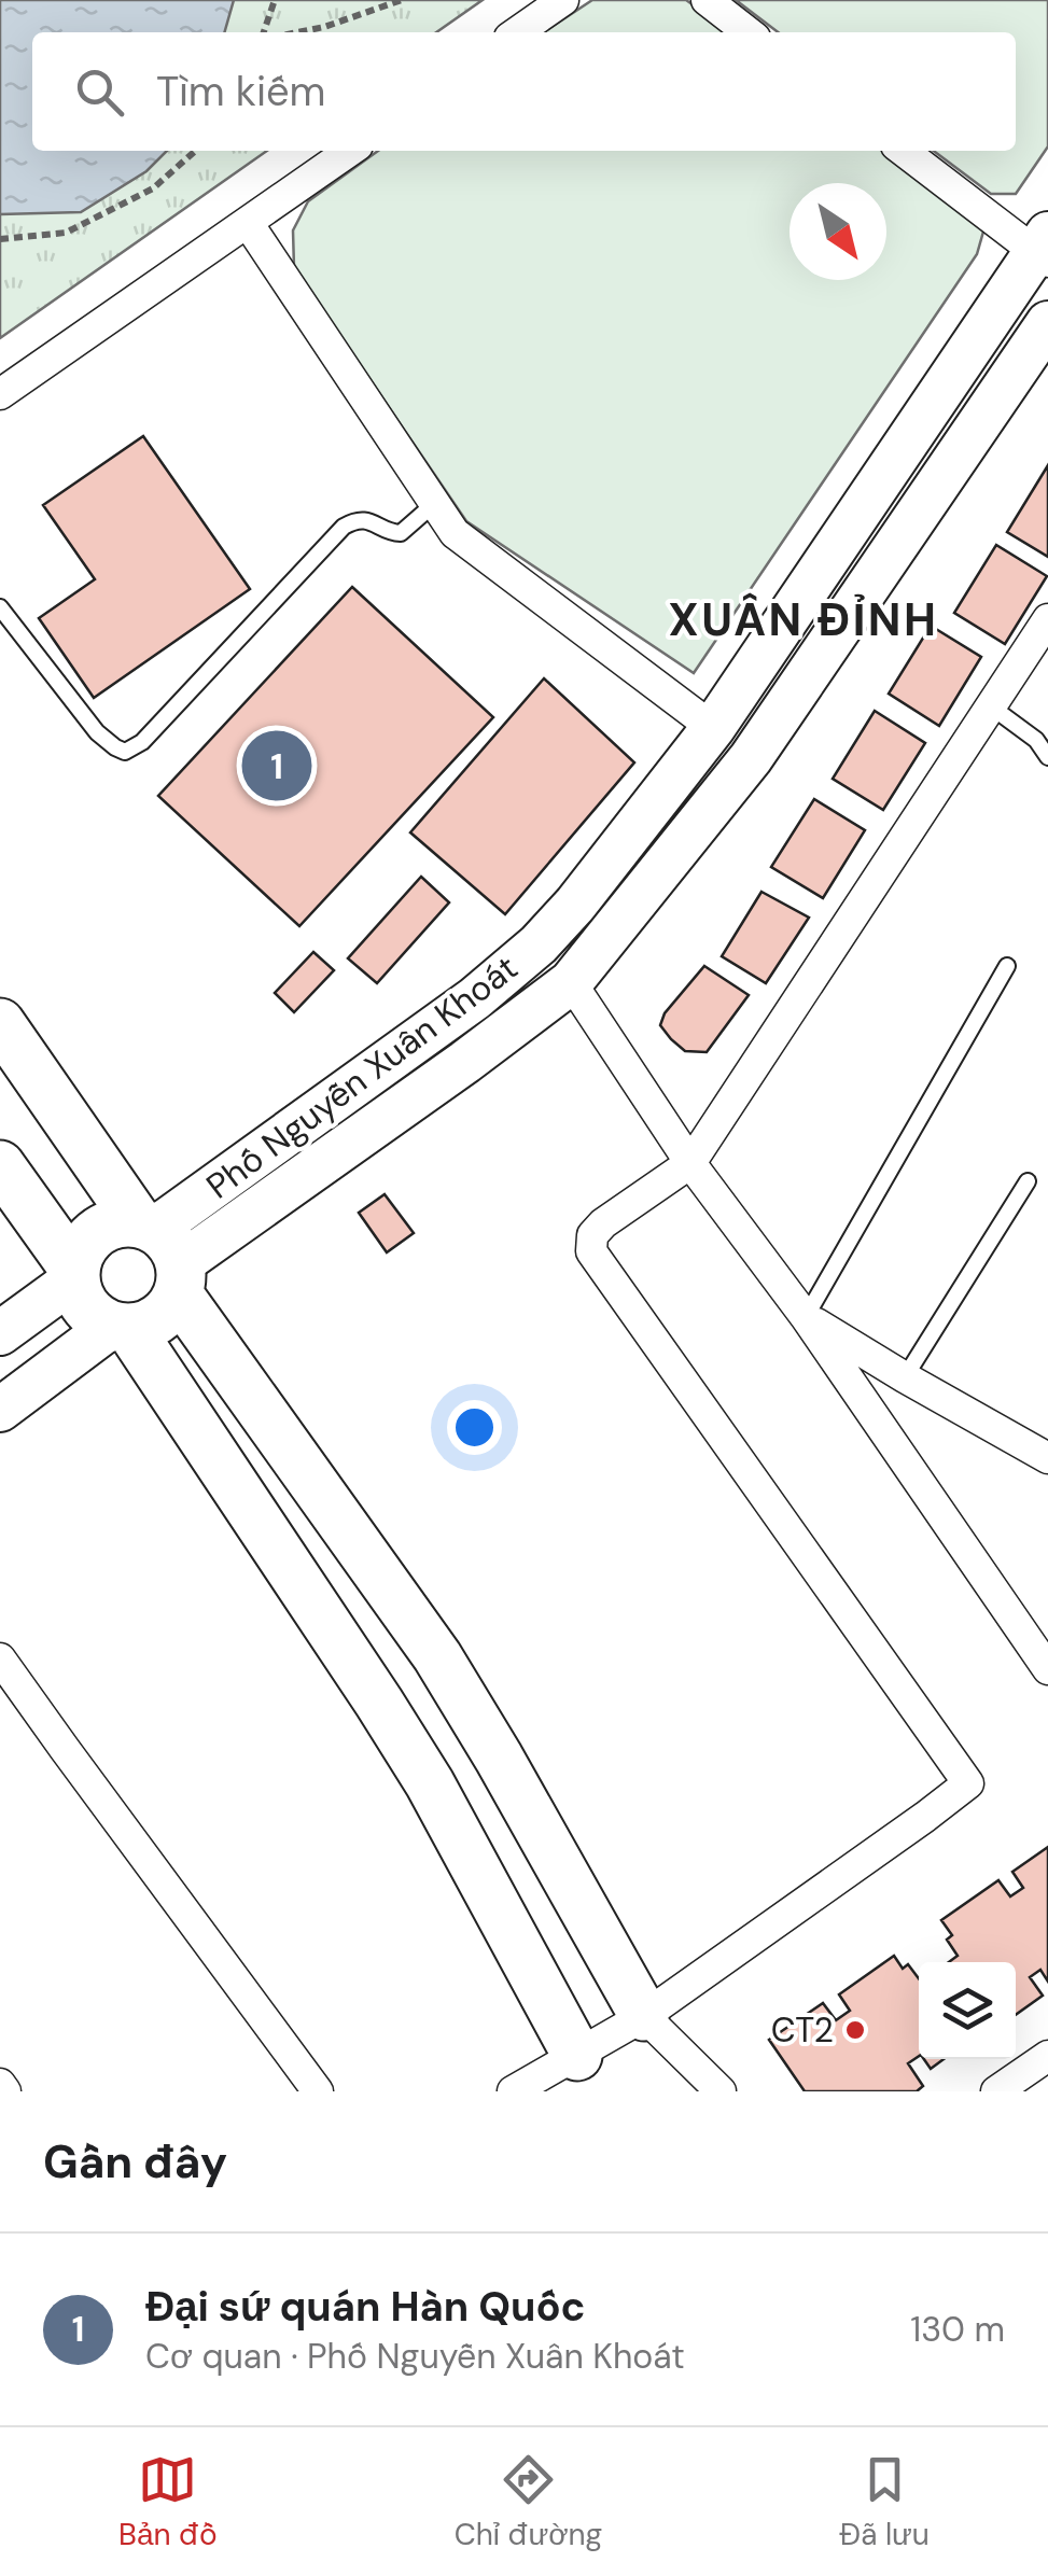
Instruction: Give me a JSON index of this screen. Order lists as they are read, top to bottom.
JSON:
{
  "streets": {
    "street": ["Phố Nguyễn Xuân Khoát"]
  },
  "districts": ["XUÂN ĐỈNH"],
  "places": ["CT2"],
  "north": "bottom right",
  "page": {
    "search": "Tìm kiếm",
    "pins": "1",
    "heading": "Gần đây",
    "list": [
      {
        "mark": "1",
        "name": "Đại sứ quán Hàn Quốc",
        "note": "Cơ quan · Phố Nguyễn Xuân Khoát",
        "value": "130 m"
      }
    ],
    "nav": ["Bản đồ", "Chỉ đường", "Đã lưu"]
  }
}
